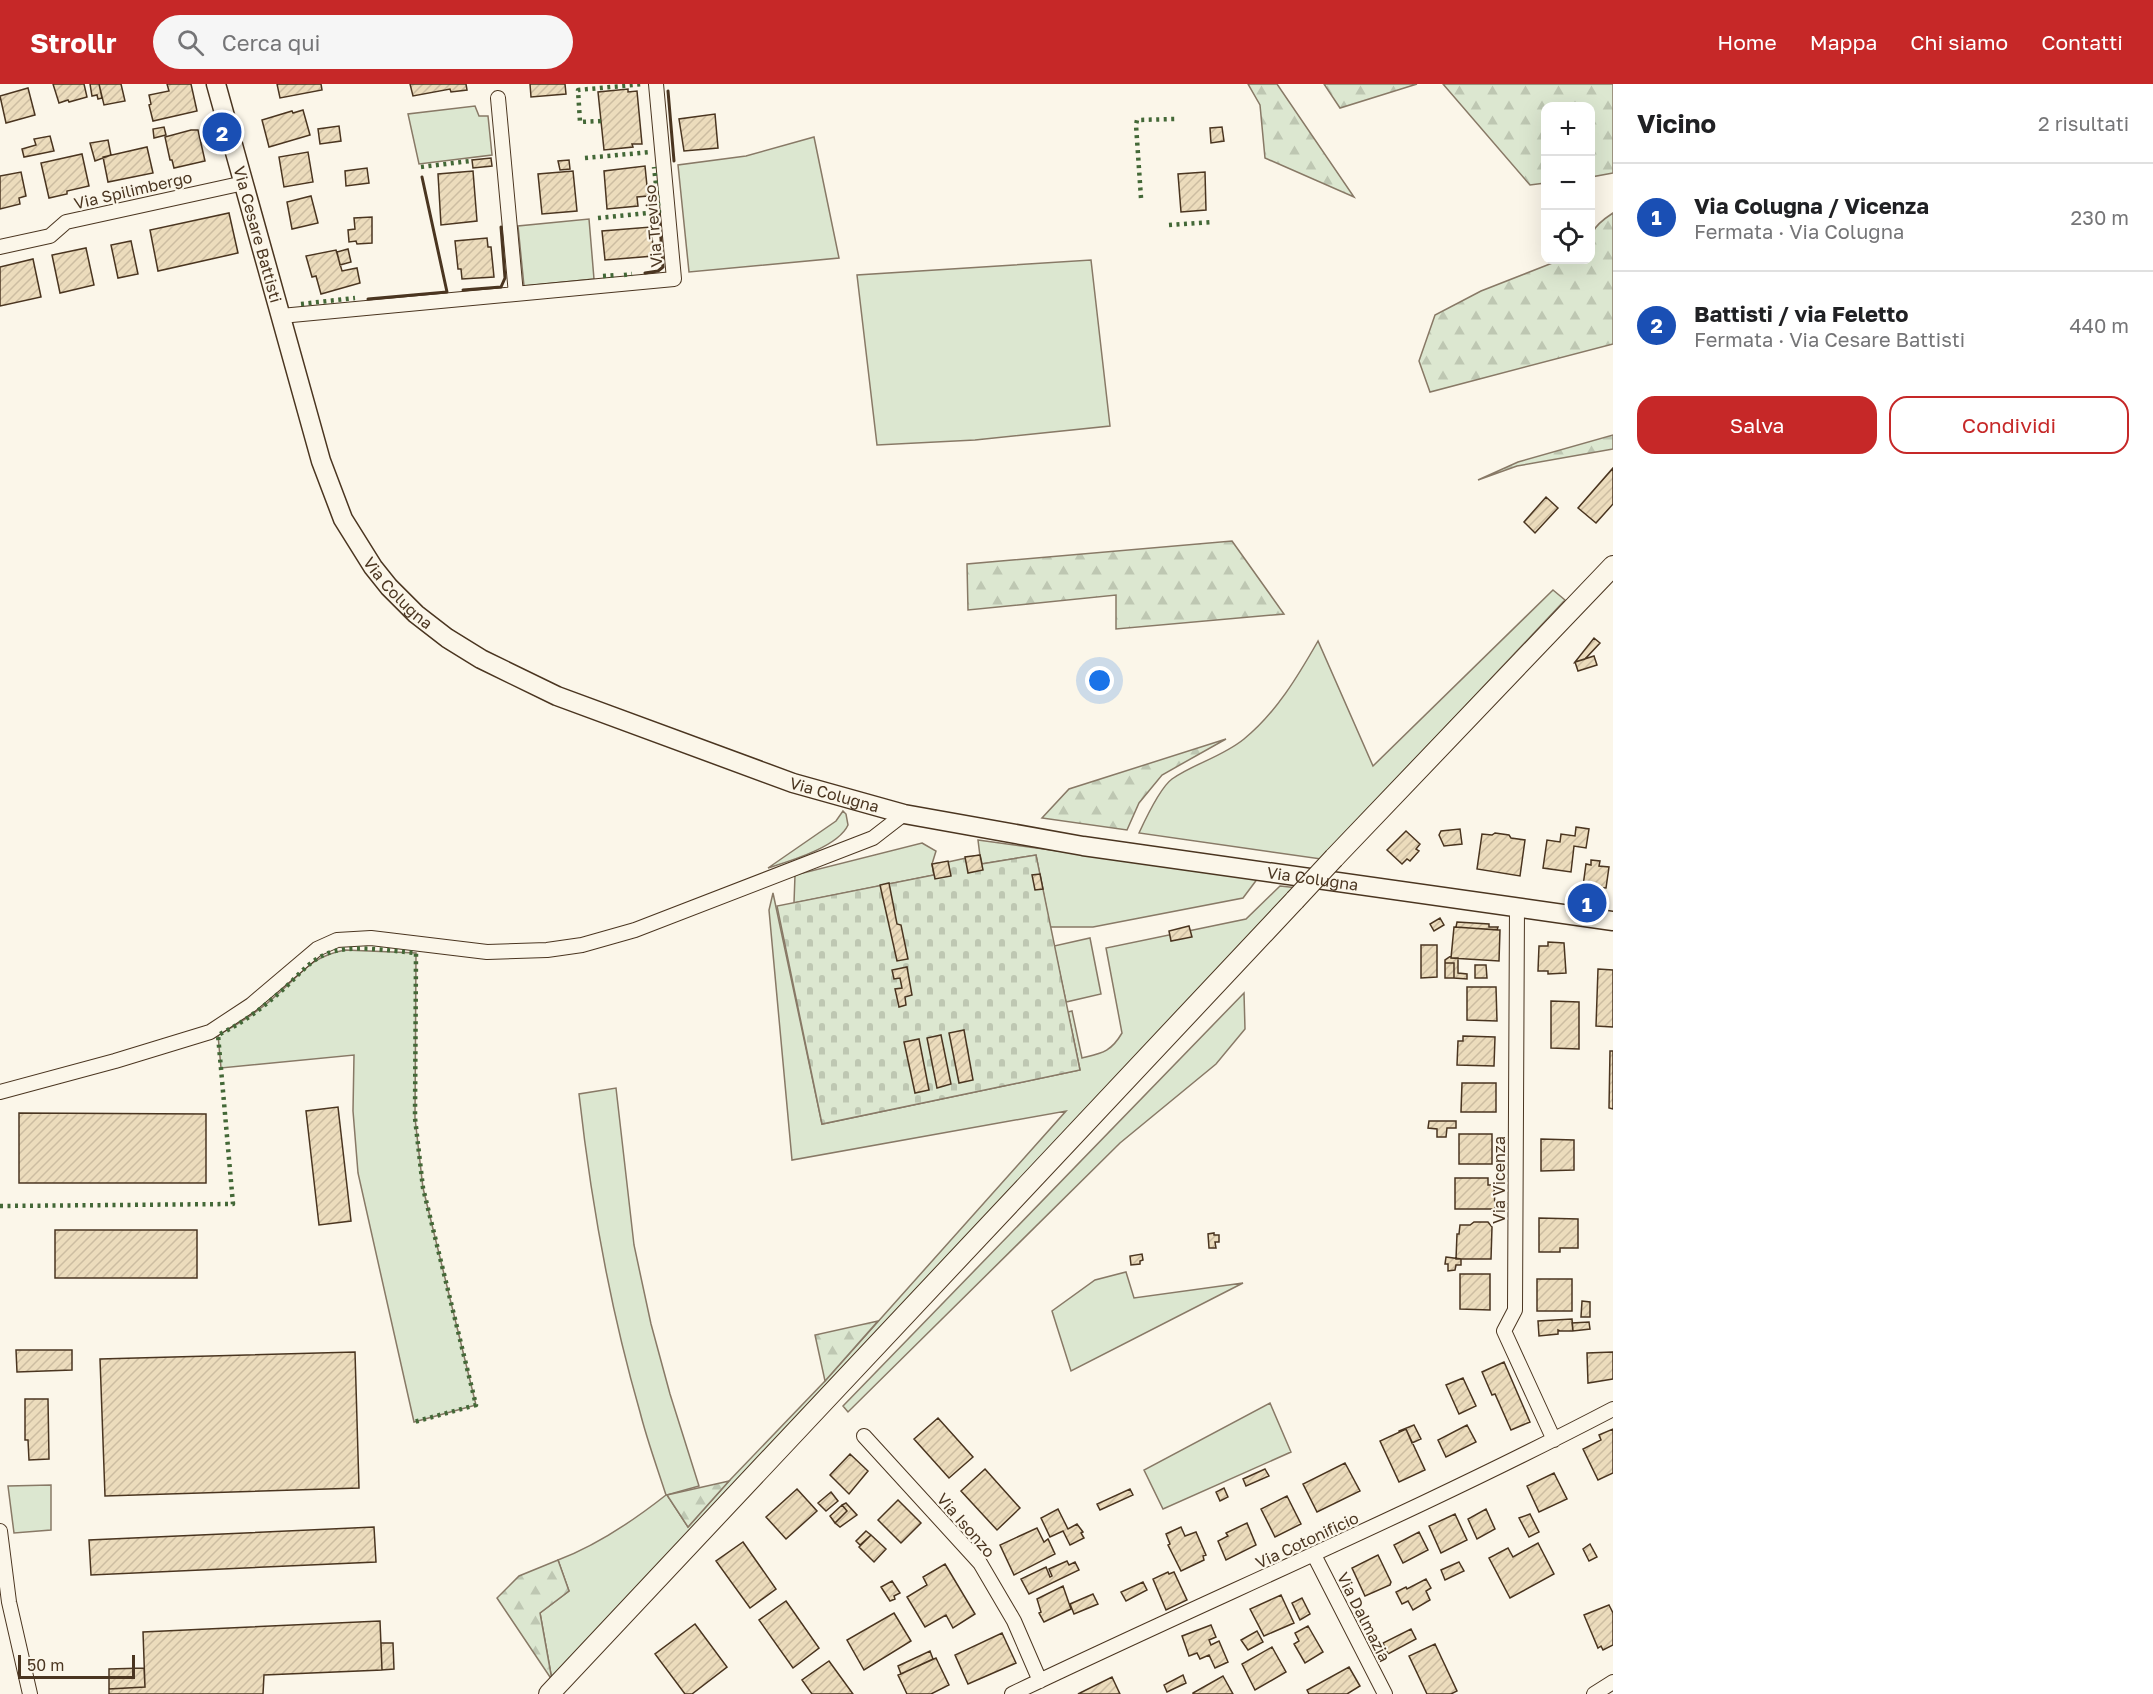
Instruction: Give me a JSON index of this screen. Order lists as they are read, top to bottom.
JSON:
{
  "streets": {
    "street": [
      "Via Spilimbergo",
      "Via Treviso",
      "Via Cesare Battisti",
      "Via Colugna",
      "Via Vicenza",
      "Via Isonzo",
      "Via Cotonificio",
      "Via Dalmazia"
    ]
  },
  "crossings": [
    ["Via Spilimbergo", "Via Cesare Battisti"],
    ["Via Treviso", "Via Cesare Battisti"],
    ["Via Treviso", "Via Colugna"],
    ["Via Cesare Battisti", "Via Colugna"],
    ["Via Colugna", "Via Vicenza"],
    ["Via Vicenza", "Via Cotonificio"],
    ["Via Isonzo", "Via Cotonificio"],
    ["Via Cotonificio", "Via Dalmazia"]
  ],
  "scale_bar": "50 m",
  "page": {
    "header": "Strollr",
    "search": "Cerca qui",
    "nav": [
      "Home",
      "Mappa",
      "Chi siamo",
      "Contatti"
    ],
    "heading": ["Vicino", "2 risultati"],
    "map_buttons": ["+", "−"],
    "pins": ["2", "1"],
    "list": [
      {
        "mark": "1",
        "name": "Via Colugna / Vicenza",
        "note": "Fermata · Via Colugna",
        "value": "230 m"
      },
      {
        "mark": "2",
        "name": "Battisti / via Feletto",
        "note": "Fermata · Via Cesare Battisti",
        "value": "440 m"
      }
    ],
    "buttons": ["Salva", "Condividi"],
    "scale": "50 m"
  }
}
